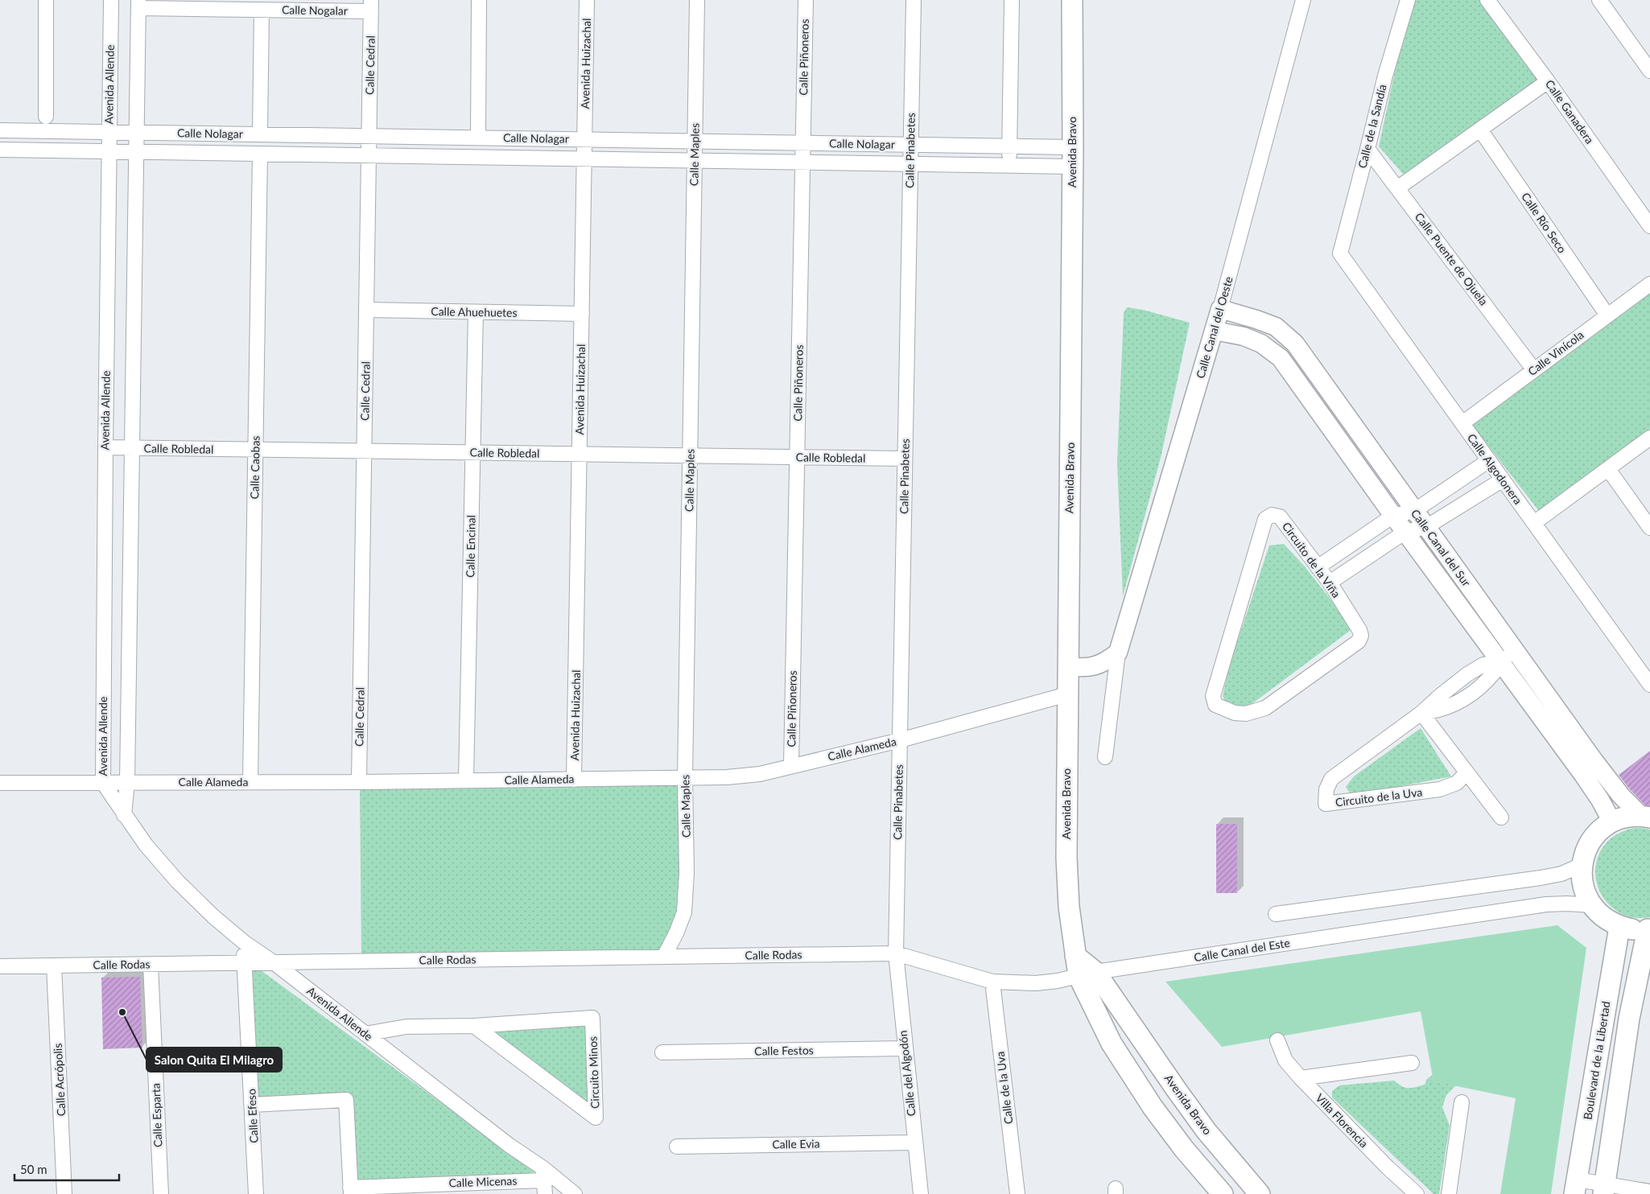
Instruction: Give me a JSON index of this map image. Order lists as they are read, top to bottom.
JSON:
{
  "streets": {
    "main road": ["Avenida Bravo", "Boulevard de la Libertad"],
    "street": [
      "Calle Nogalar",
      "Calle Piñoneros",
      "Avenida Huizachal",
      "Calle Cedral",
      "Avenida Allende",
      "Calle Ganadera",
      "Calle de la Sandía",
      "Calle Nolagar",
      "Calle Pinabetes",
      "Calle Maples",
      "Calle Río Seco",
      "Calle Puente de Ojuela",
      "Calle Ahuehuetes",
      "Calle Canal del Oeste",
      "Calle Vinícola",
      "Calle Robledal",
      "Calle Caobas",
      "Calle Algodonera",
      "Calle Encinal",
      "Calle Canal del Sur",
      "Circuito de la Viña",
      "Calle Alameda",
      "Circuito de la Uva",
      "Calle Canal del Este",
      "Calle Rodas",
      "Calle Festos",
      "Circuito Minos",
      "Calle del Algodón",
      "Calle Acrópolis",
      "Calle de la Uva",
      "Calle Esparta",
      "Calle Efeso",
      "Villa Florencia",
      "Calle Evia",
      "Calle Micenas"
    ]
  },
  "crossings": [
    ["Calle Nogalar", "Calle Cedral"],
    ["Calle Piñoneros", "Calle Nolagar"],
    ["Calle Piñoneros", "Calle Robledal"],
    ["Calle Piñoneros", "Calle Alameda"],
    ["Avenida Huizachal", "Calle Nolagar"],
    ["Avenida Huizachal", "Calle Ahuehuetes"],
    ["Avenida Huizachal", "Calle Robledal"],
    ["Avenida Huizachal", "Calle Alameda"],
    ["Calle Cedral", "Calle Nolagar"],
    ["Calle Cedral", "Calle Ahuehuetes"],
    ["Calle Cedral", "Calle Robledal"],
    ["Calle Cedral", "Calle Alameda"],
    ["Avenida Allende", "Calle Nolagar"],
    ["Avenida Allende", "Calle Robledal"],
    ["Avenida Allende", "Calle Alameda"],
    ["Avenida Allende", "Calle Rodas"],
    ["Avenida Allende", "Circuito Minos"],
    ["Avenida Allende", "Calle Efeso"],
    ["Avenida Allende", "Calle Micenas"],
    ["Calle de la Sandía", "Calle Puente de Ojuela"],
    ["Calle de la Sandía", "Calle Algodonera"],
    ["Calle Nolagar", "Calle Pinabetes"],
    ["Calle Nolagar", "Avenida Bravo"],
    ["Calle Nolagar", "Calle Maples"],
    ["Calle Nolagar", "Calle Caobas"],
    ["Calle Pinabetes", "Calle Robledal"],
    ["Calle Pinabetes", "Calle Alameda"],
    ["Calle Pinabetes", "Calle Canal del Este"],
    ["Calle Pinabetes", "Calle Rodas"],
    ["Calle Pinabetes", "Calle del Algodón"],
    ["Avenida Bravo", "Calle Alameda"],
    ["Avenida Bravo", "Calle Canal del Este"],
    ["Calle Maples", "Calle Robledal"],
    ["Calle Maples", "Calle Alameda"],
    ["Calle Maples", "Calle Rodas"],
    ["Calle Río Seco", "Calle Vinícola"],
    ["Calle Puente de Ojuela", "Calle Vinícola"],
    ["Calle Ahuehuetes", "Calle Encinal"],
    ["Calle Canal del Oeste", "Calle Canal del Sur"],
    ["Calle Vinícola", "Calle Algodonera"],
    ["Calle Robledal", "Calle Caobas"],
    ["Calle Robledal", "Calle Encinal"],
    ["Calle Caobas", "Calle Alameda"],
    ["Calle Encinal", "Calle Alameda"],
    ["Calle Canal del Sur", "Circuito de la Uva"],
    ["Calle Canal del Este", "Calle Rodas"],
    ["Calle Canal del Este", "Calle del Algodón"],
    ["Calle Canal del Este", "Calle de la Uva"],
    ["Calle Rodas", "Calle del Algodón"],
    ["Calle Rodas", "Calle Acrópolis"],
    ["Calle Rodas", "Calle Esparta"],
    ["Calle Rodas", "Calle Efeso"],
    ["Calle Festos", "Calle del Algodón"],
    ["Calle del Algodón", "Calle Evia"]
  ],
  "places": ["Salon Quita El Milagro"],
  "scale_bar": "50 m"
}
